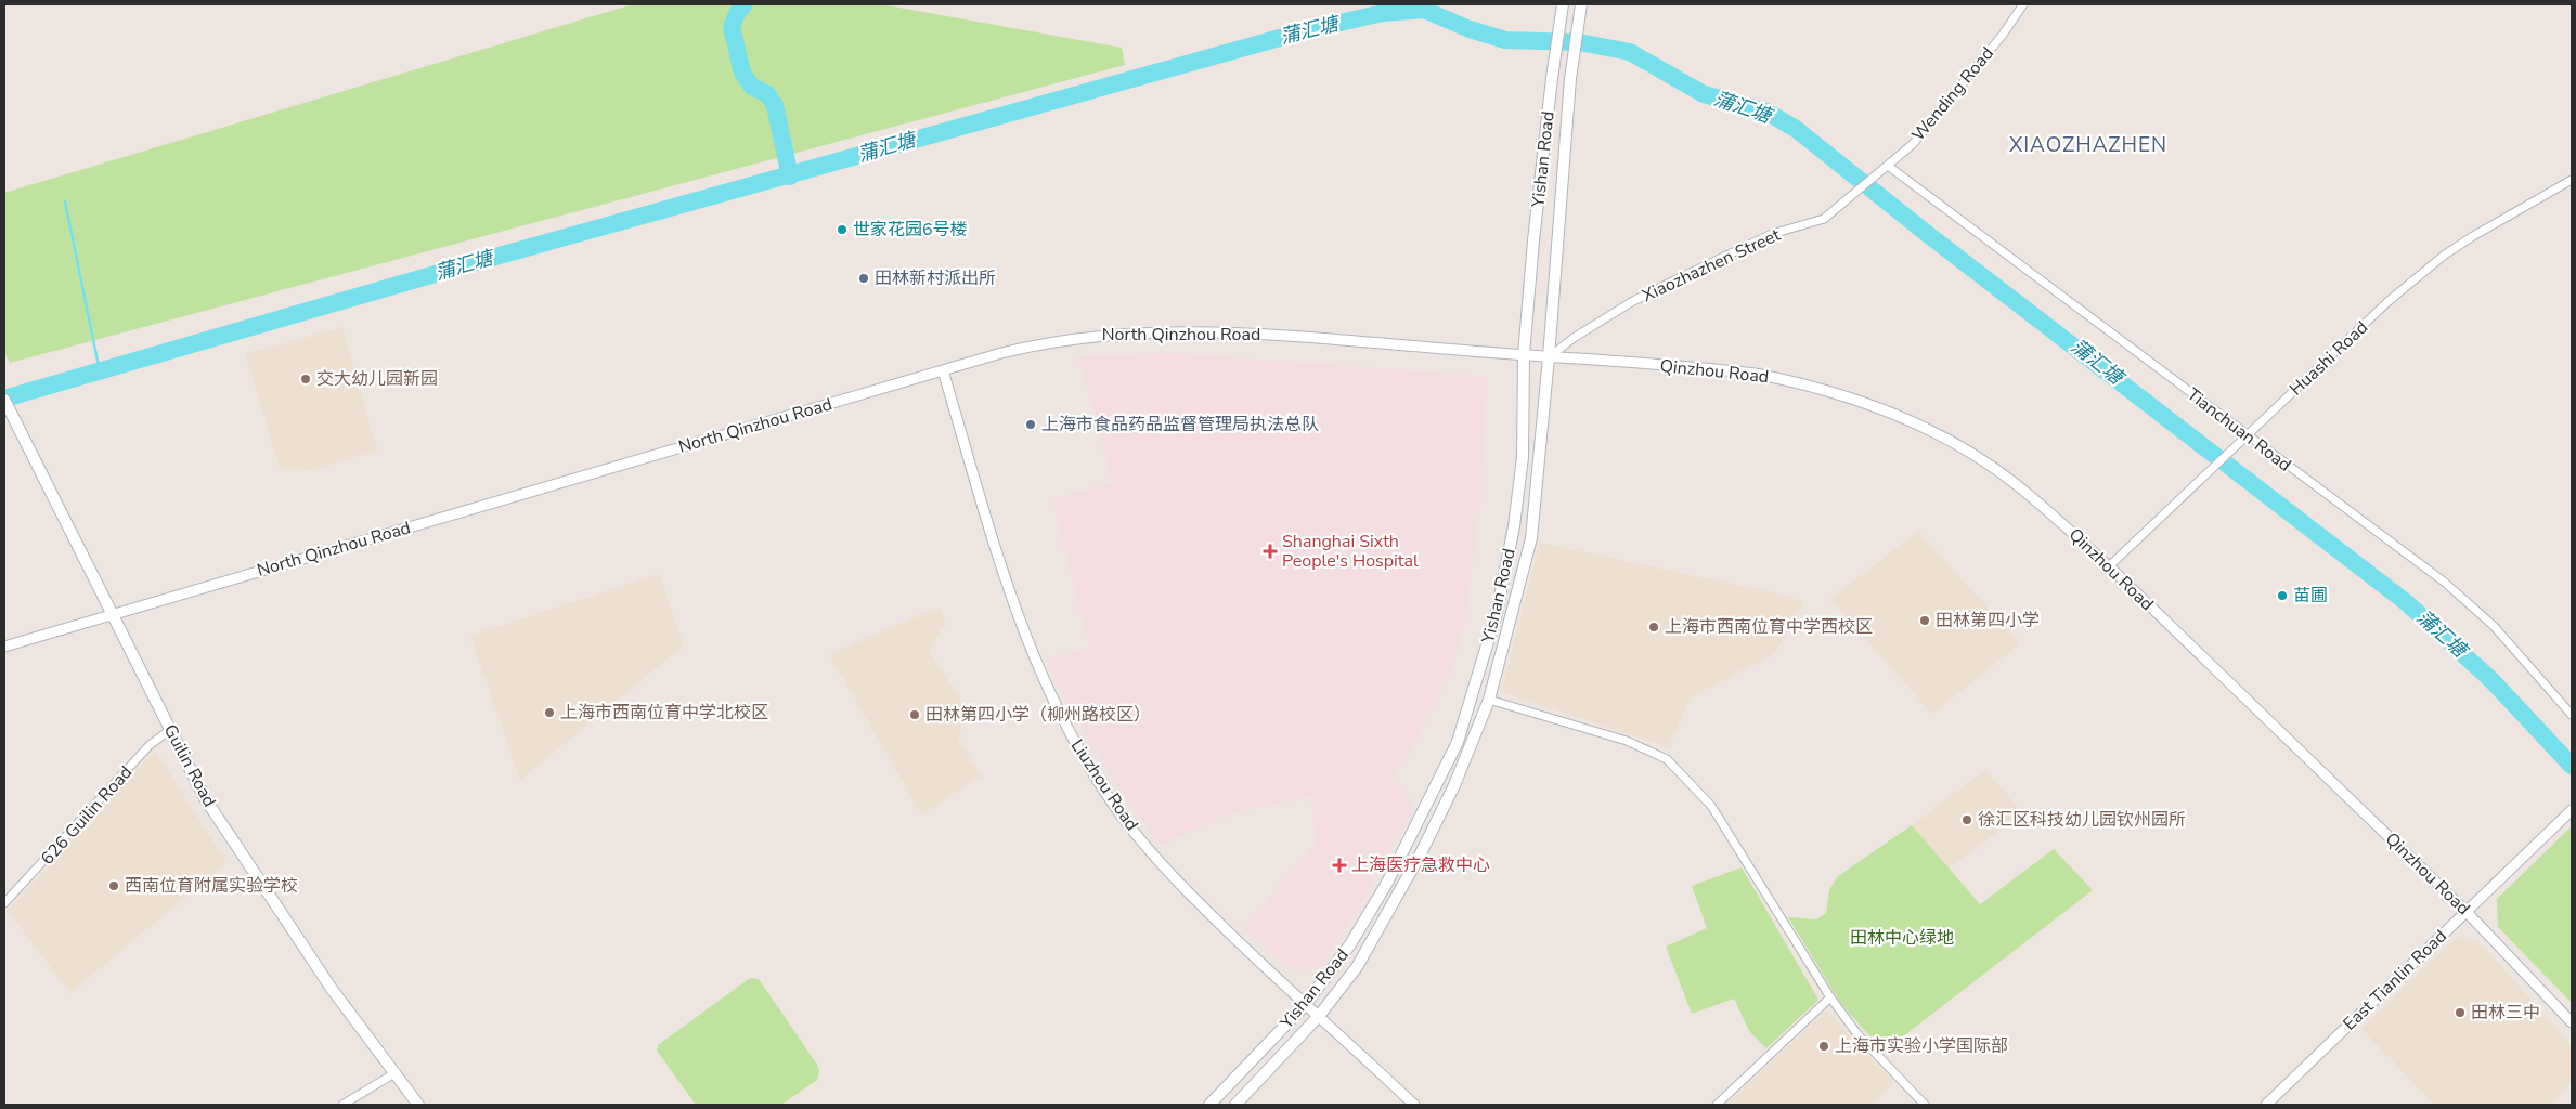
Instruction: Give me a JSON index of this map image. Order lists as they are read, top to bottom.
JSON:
{
  "streets": {
    "main road": ["Yishan Road", "Guilin Road"],
    "street": [
      "Wending Road",
      "Xiaozhazhen Street",
      "North Qinzhou Road",
      "Huashi Road",
      "Qinzhou Road",
      "Tianchuan Road",
      "Liuzhou Road",
      "626 Guilin Road",
      "East Tianlin Road"
    ]
  },
  "crossings": [
    ["Wending Road", "Xiaozhazhen Street"],
    ["Wending Road", "Tianchuan Road"],
    ["Yishan Road", "Xiaozhazhen Street"],
    ["Yishan Road", "North Qinzhou Road"],
    ["Yishan Road", "Qinzhou Road"],
    ["Yishan Road", "Liuzhou Road"],
    ["Xiaozhazhen Street", "Qinzhou Road"],
    ["North Qinzhou Road", "Qinzhou Road"],
    ["North Qinzhou Road", "Guilin Road"],
    ["North Qinzhou Road", "Liuzhou Road"],
    ["Huashi Road", "Qinzhou Road"],
    ["Huashi Road", "Tianchuan Road"],
    ["Qinzhou Road", "East Tianlin Road"],
    ["Guilin Road", "626 Guilin Road"]
  ],
  "districts": ["XIAOZHAZHEN"],
  "water": ["蒲汇塘"],
  "parks": ["田林中心绿地"],
  "places": {
    "other": [
      "世家花园6号楼",
      "田林新村派出所",
      "交大幼儿园新园",
      "上海市食品药品监督管理局执法总队",
      "苗圃",
      "田林第四小学",
      "上海市西南位育中学西校区",
      "上海市西南位育中学北校区",
      "田林第四小学（柳州路校区）",
      "徐汇区科技幼儿园钦州园所",
      "西南位育附属实验学校",
      "田林三中",
      "上海市实验小学国际部"
    ],
    "health": ["Shanghai Sixth People's Hospital", "上海医疗急救中心"]
  }
}
